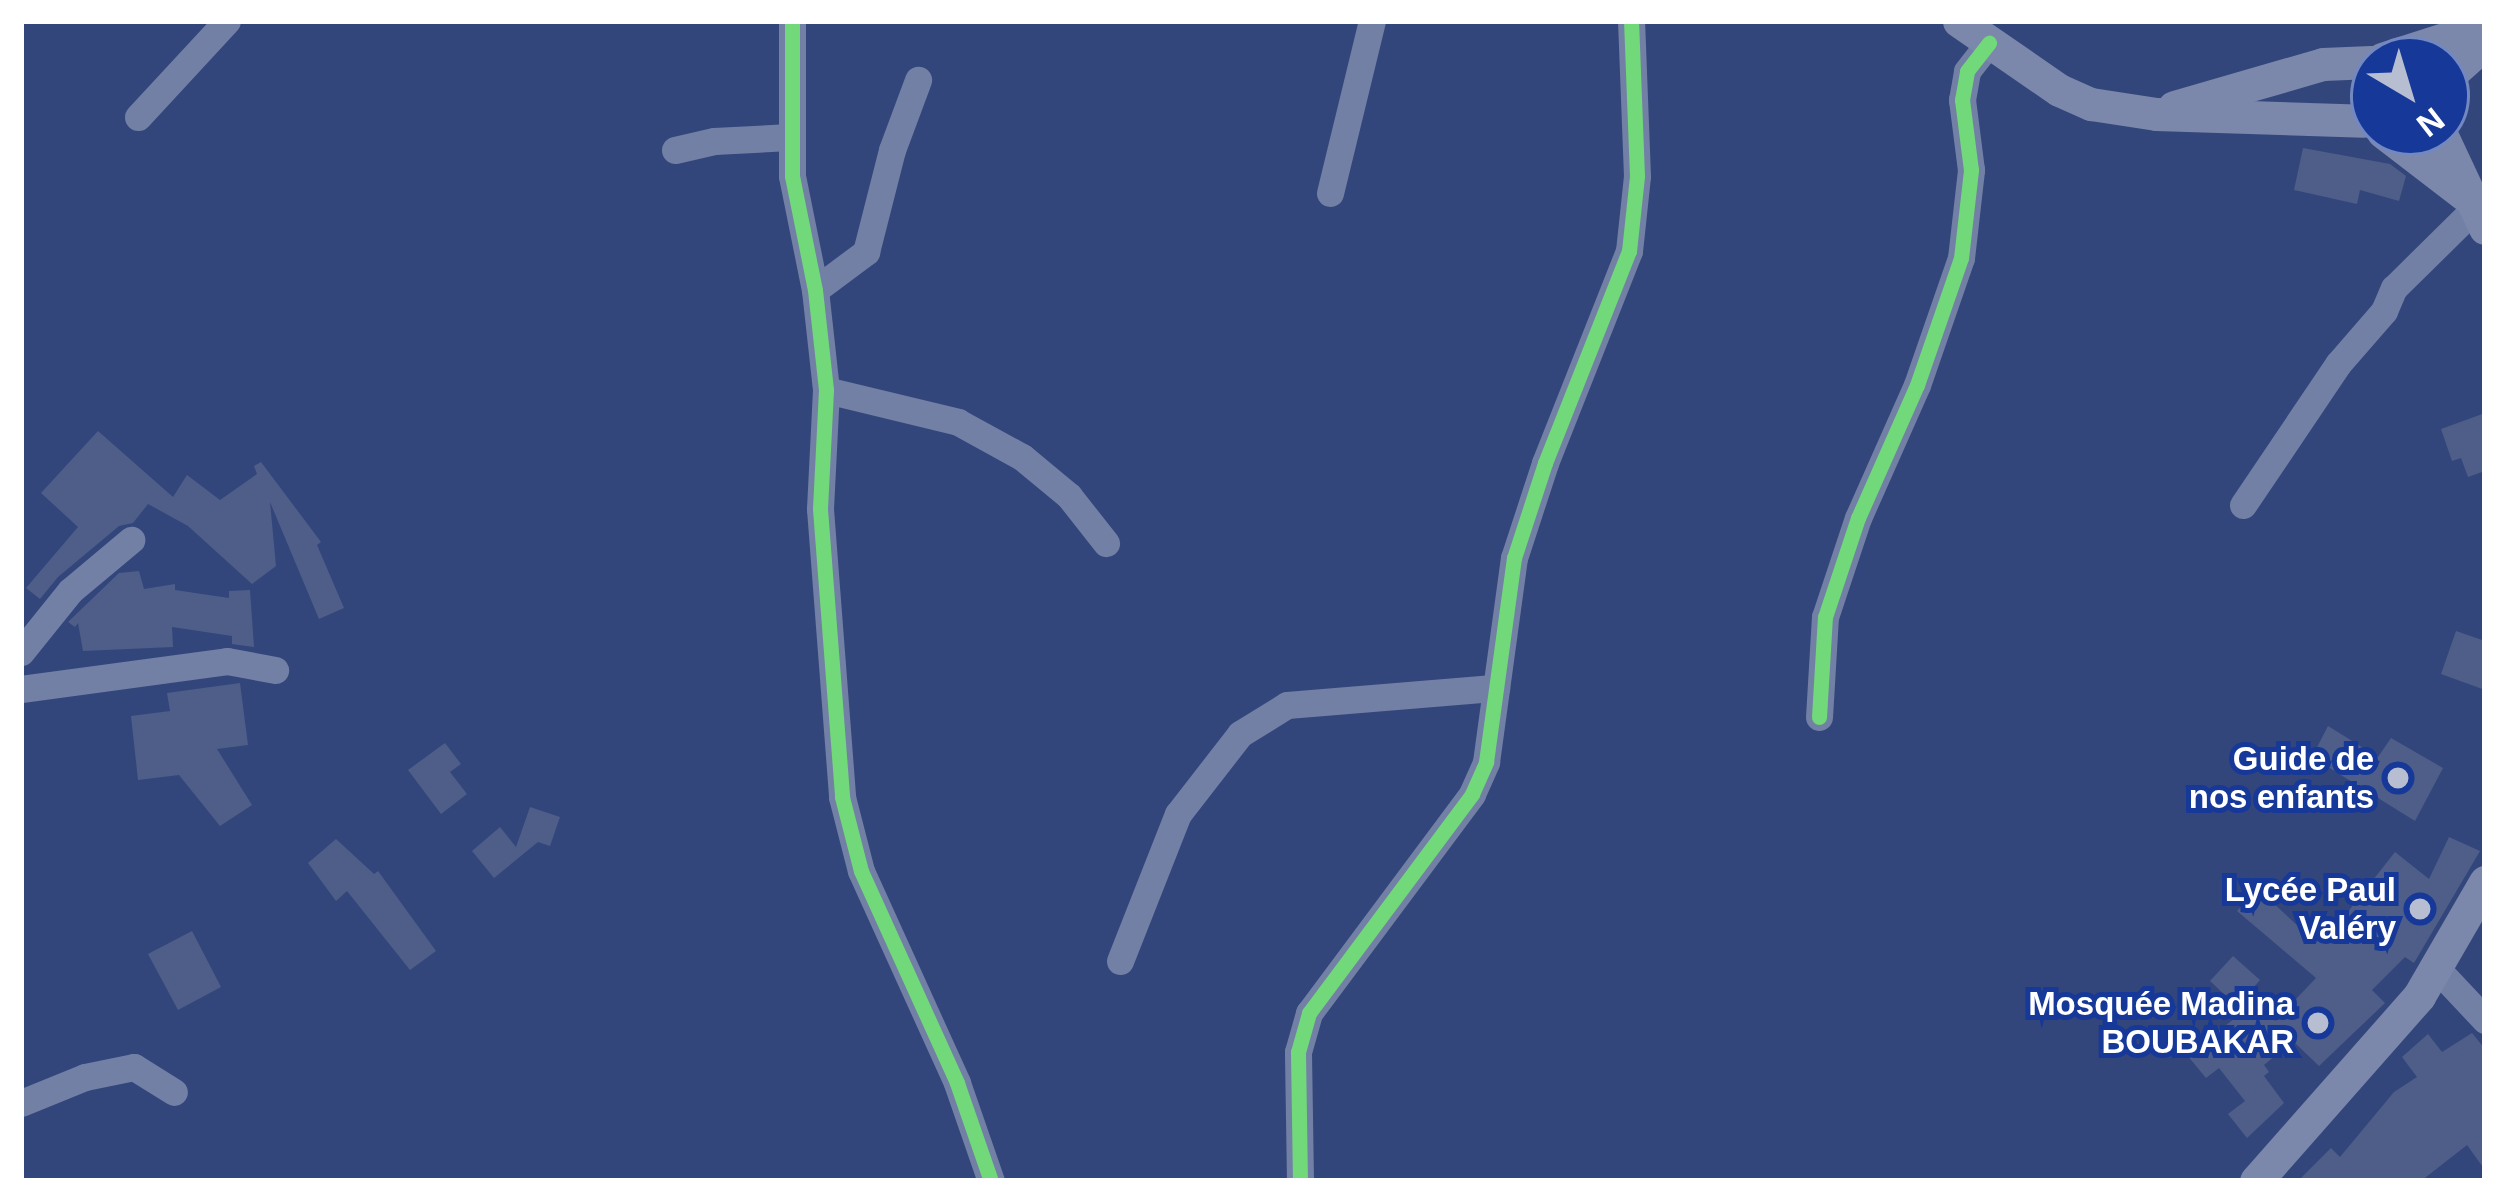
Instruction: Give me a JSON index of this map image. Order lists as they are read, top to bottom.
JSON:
{
  "places": ["Guide de nos enfants", "Lycée Paul Valéry", "Mosquée Madina BOUBAKAR"],
  "north": "bottom right"
}
